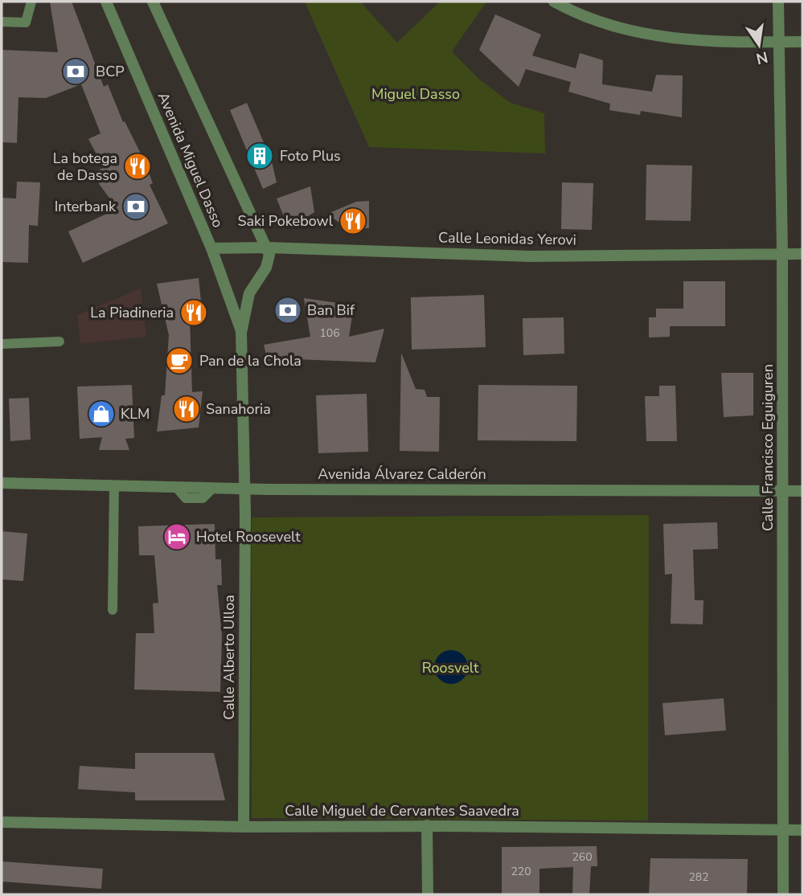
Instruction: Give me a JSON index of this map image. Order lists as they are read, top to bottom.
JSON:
{
  "streets": {
    "street": [
      "Avenida Miguel Dasso",
      "Calle Leonidas Yerovi",
      "Calle Francisco Eguiguren",
      "Avenida Álvarez Calderón",
      "Calle Alberto Ulloa",
      "Calle Miguel de Cervantes Saavedra"
    ]
  },
  "crossings": [
    ["Avenida Miguel Dasso", "Calle Leonidas Yerovi"],
    ["Avenida Miguel Dasso", "Avenida Álvarez Calderón"],
    ["Avenida Miguel Dasso", "Calle Alberto Ulloa"],
    ["Calle Leonidas Yerovi", "Calle Francisco Eguiguren"],
    ["Calle Francisco Eguiguren", "Avenida Álvarez Calderón"],
    ["Calle Francisco Eguiguren", "Calle Miguel de Cervantes Saavedra"],
    ["Avenida Álvarez Calderón", "Calle Alberto Ulloa"],
    ["Calle Alberto Ulloa", "Calle Miguel de Cervantes Saavedra"]
  ],
  "parks": ["Miguel Dasso", "Roosvelt"],
  "places": {
    "bank": ["BCP", "Interbank", "Ban Bif"],
    "building": ["Foto Plus"],
    "restaurant": [
      "La botega de Dasso",
      "Saki Pokebowl",
      "La Piadineria",
      "Sanahoria"
    ],
    "cafe": ["Pan de la Chola"],
    "shop": ["KLM"],
    "hotel": ["Hotel Roosevelt"]
  },
  "house_numbers": [
    "106",
    "260",
    "220",
    "282"
  ],
  "north": "bottom"
}
